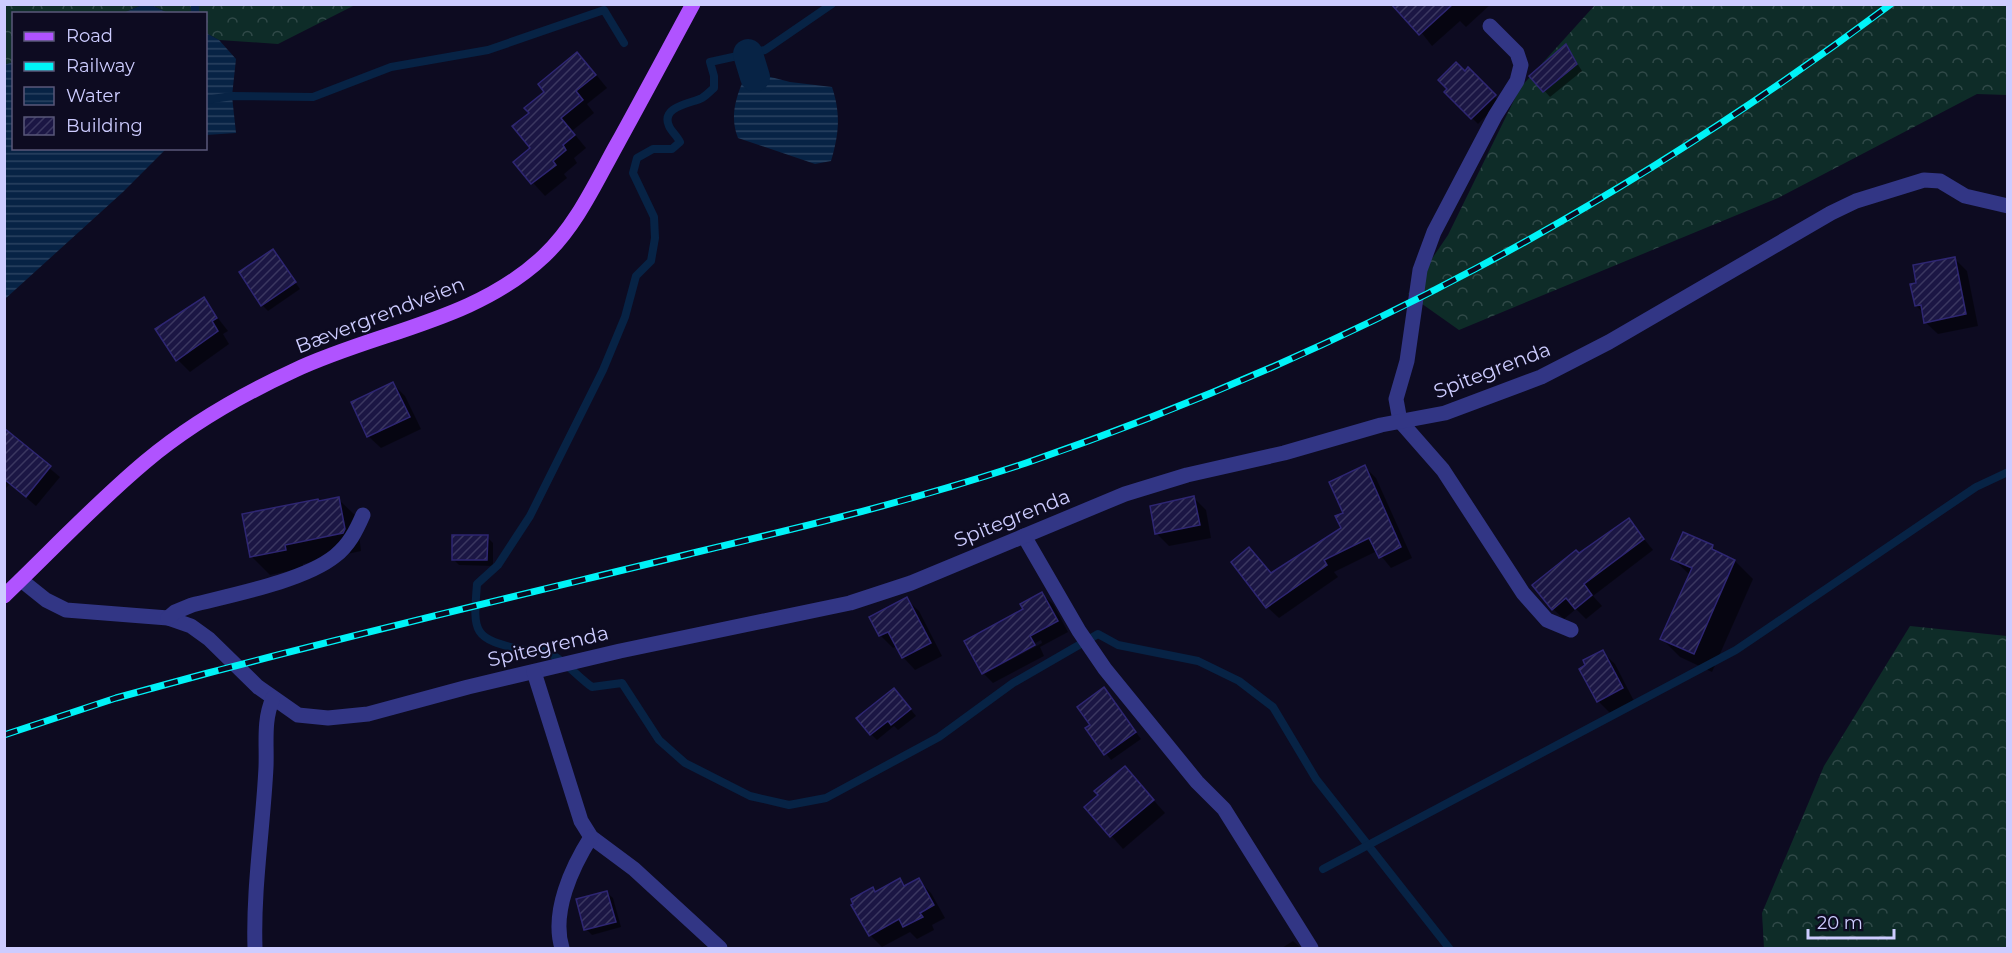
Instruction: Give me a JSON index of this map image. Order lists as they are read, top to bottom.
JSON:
{
  "streets": {
    "main road": ["Bævergrendveien"],
    "street": ["Spitegrenda"]
  },
  "crossings": [
    ["Bævergrendveien", "Spitegrenda"]
  ],
  "legend": [
    "Road",
    "Railway",
    "Water",
    "Building"
  ],
  "scale_bar": "20 m"
}
